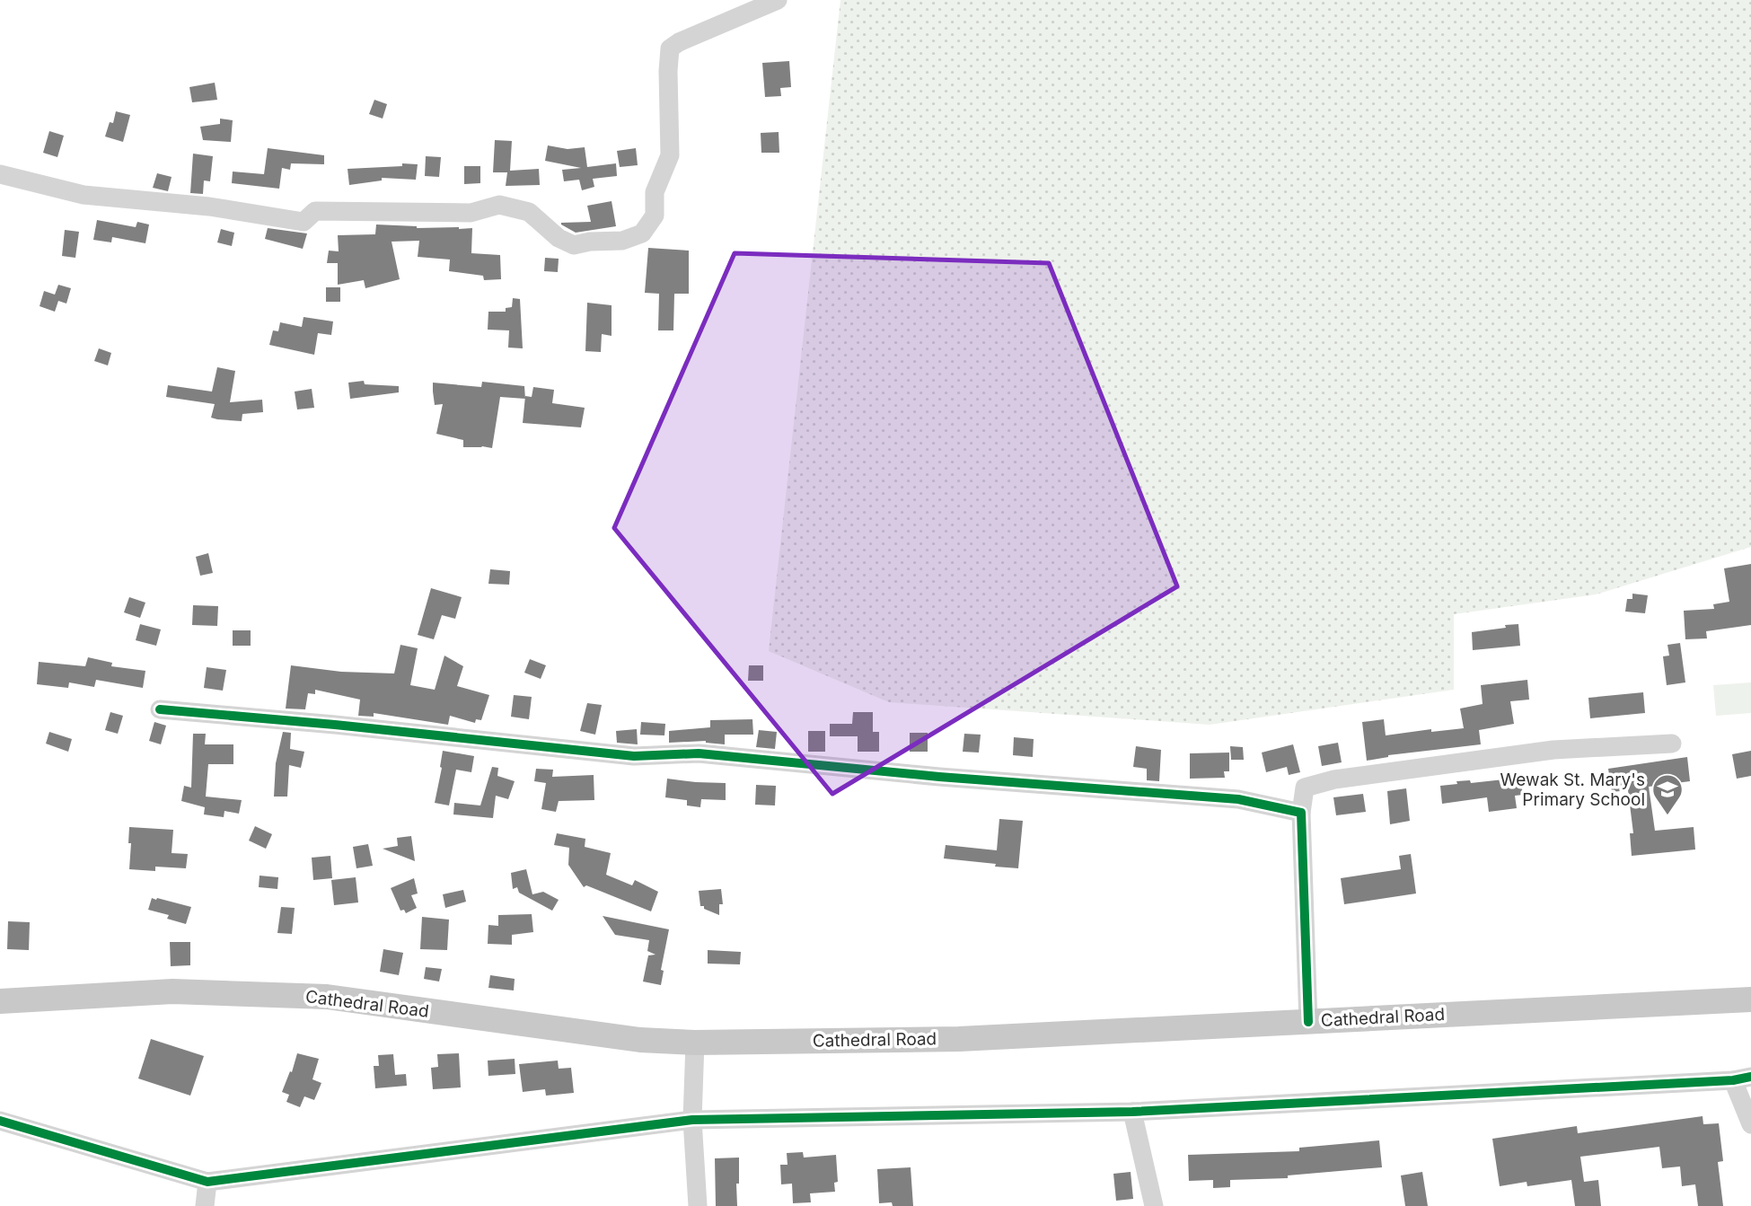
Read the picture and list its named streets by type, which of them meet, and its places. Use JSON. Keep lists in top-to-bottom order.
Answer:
{
  "streets": {
    "main road": ["Cathedral Road"]
  },
  "places": {
    "school or university": ["Wewak St. Mary's Primary School"]
  }
}
